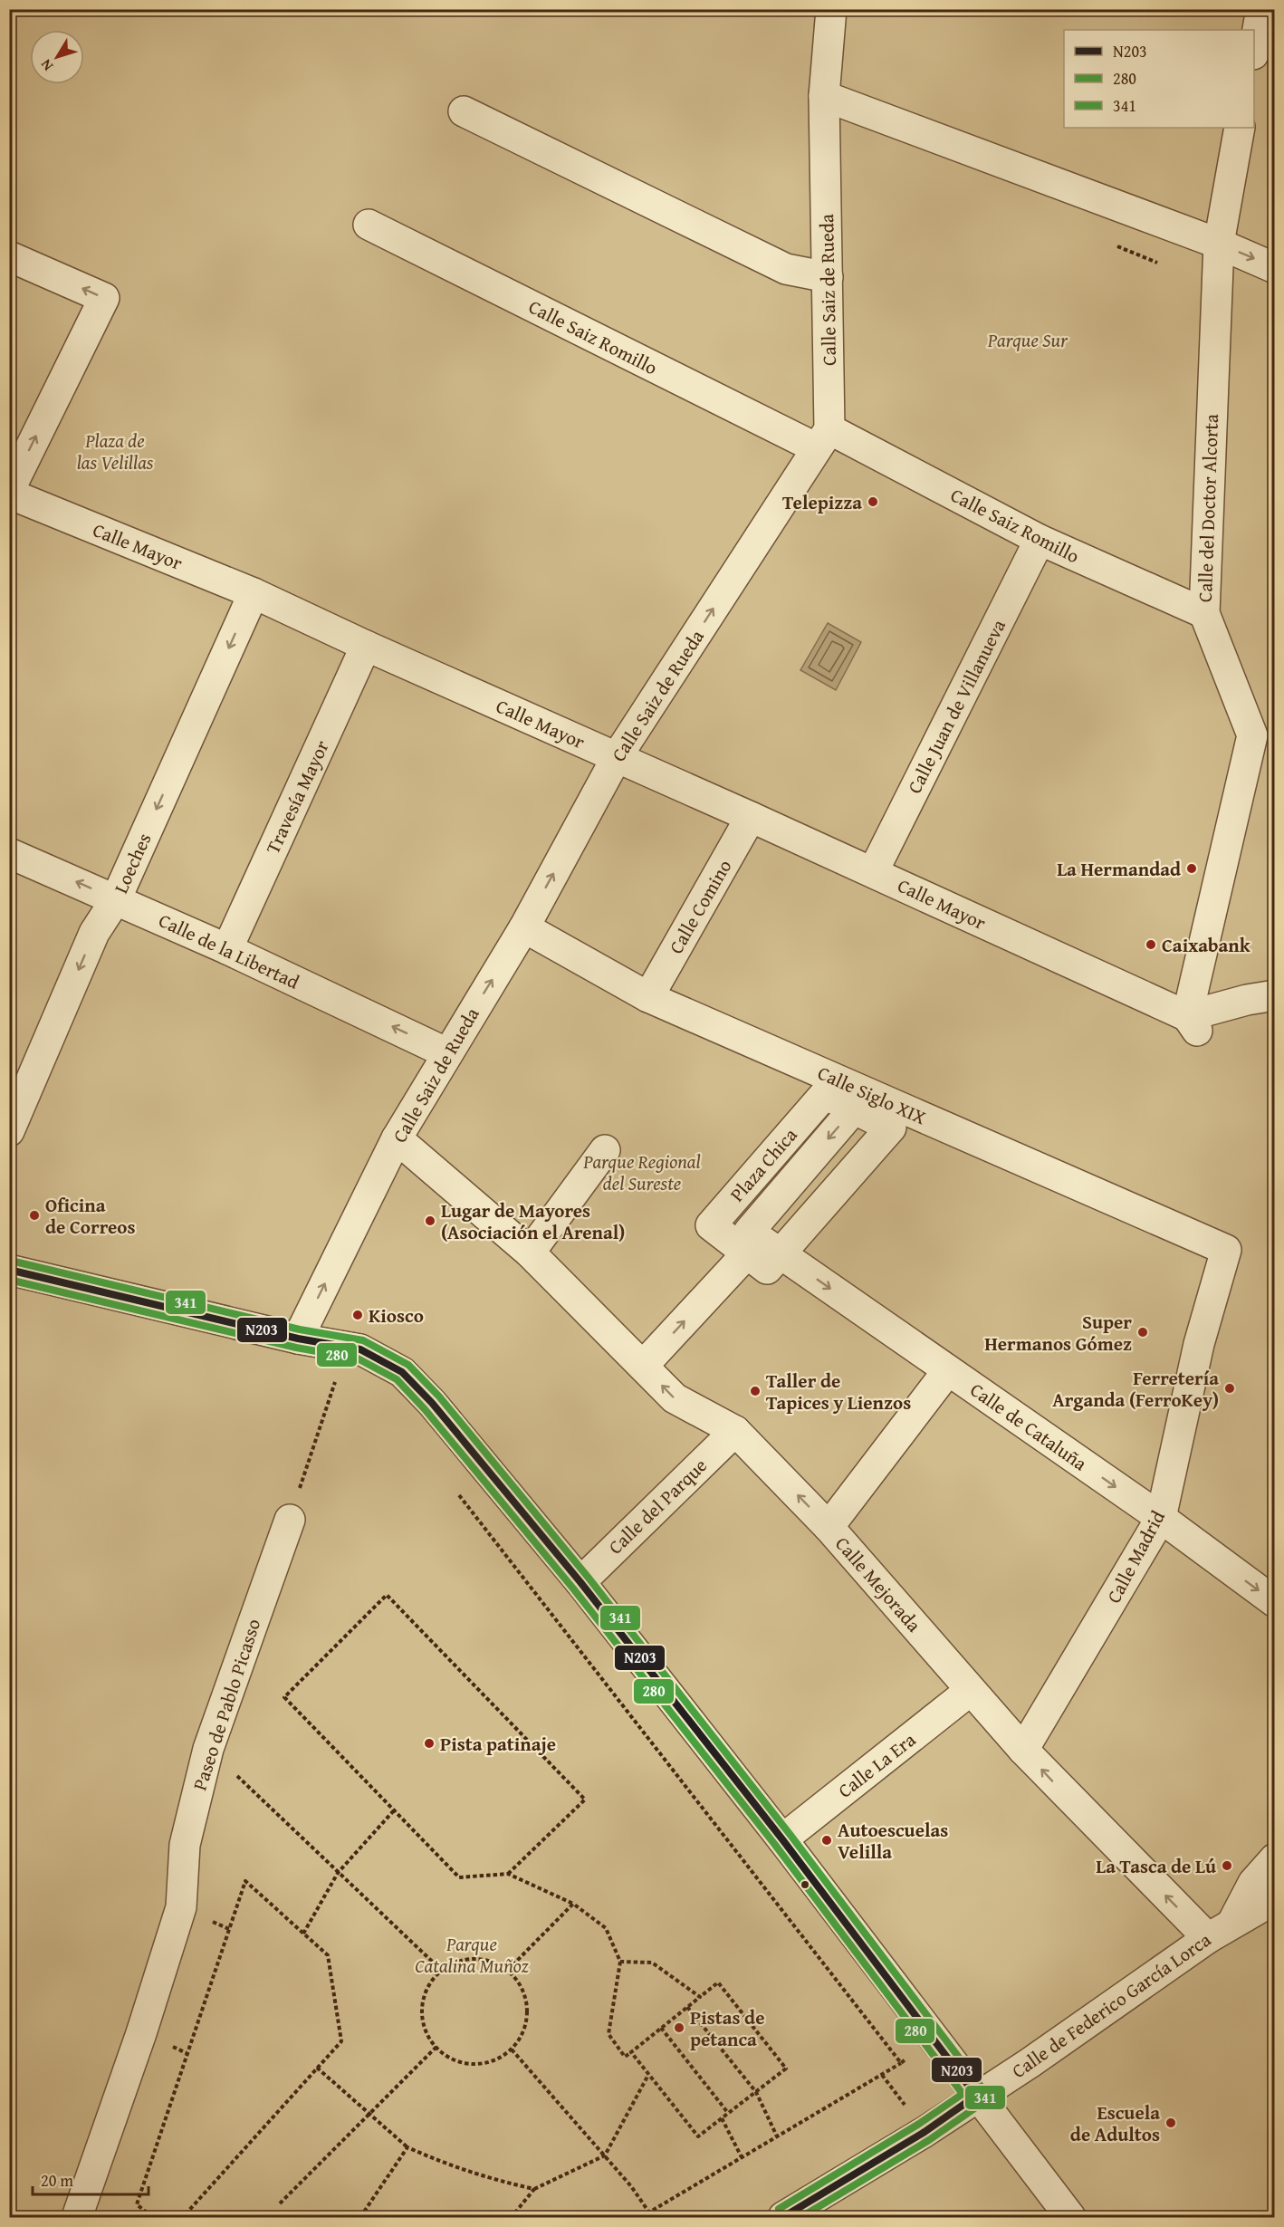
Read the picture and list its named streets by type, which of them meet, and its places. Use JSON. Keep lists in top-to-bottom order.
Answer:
{
  "streets": {
    "street": [
      "Calle Saiz de Rueda",
      "Calle Saiz Romillo",
      "Calle del Doctor Alcorta",
      "Calle Mayor",
      "Calle Juan de Villanueva",
      "Travesía Mayor",
      "Loeches",
      "Calle Comino",
      "Calle de la Libertad",
      "Calle Siglo XIX",
      "Plaza Chica",
      "Calle de Cataluña",
      "Calle del Parque",
      "Calle Madrid",
      "Calle Mejorada",
      "Paseo de Pablo Picasso",
      "Calle La Era",
      "Calle de Federico García Lorca"
    ]
  },
  "crossings": [
    ["Calle Saiz de Rueda", "Calle Saiz Romillo"],
    ["Calle Saiz de Rueda", "Calle Mayor"],
    ["Calle Saiz de Rueda", "Calle de la Libertad"],
    ["Calle Saiz de Rueda", "Calle Siglo XIX"],
    ["Calle Saiz de Rueda", "Calle Mejorada"],
    ["Calle Saiz Romillo", "Calle del Doctor Alcorta"],
    ["Calle Saiz Romillo", "Calle Juan de Villanueva"],
    ["Calle del Doctor Alcorta", "Calle Mayor"],
    ["Calle Mayor", "Calle Juan de Villanueva"],
    ["Calle Mayor", "Travesía Mayor"],
    ["Calle Mayor", "Loeches"],
    ["Calle Mayor", "Calle Comino"],
    ["Travesía Mayor", "Calle de la Libertad"],
    ["Loeches", "Calle de la Libertad"],
    ["Calle Comino", "Calle Siglo XIX"],
    ["Calle Siglo XIX", "Plaza Chica"],
    ["Calle Siglo XIX", "Calle Madrid"],
    ["Plaza Chica", "Calle de Cataluña"],
    ["Calle de Cataluña", "Calle Madrid"],
    ["Calle del Parque", "Calle Mejorada"],
    ["Calle Madrid", "Calle Mejorada"],
    ["Calle Mejorada", "Calle La Era"],
    ["Calle Mejorada", "Calle de Federico García Lorca"]
  ],
  "one_way": [
    "Calle Saiz de Rueda",
    "Loeches",
    "Calle de la Libertad",
    "Calle de Cataluña"
  ],
  "parks": [
    "Parque Sur",
    "Plaza de las Velillas",
    "Parque Regional del Sureste",
    "Parque Catalina Muñoz"
  ],
  "places": [
    "Telepizza",
    "La Hermandad",
    "Caixabank",
    "Oficina de Correos",
    "Lugar de Mayores (Asociación el Arenal)",
    "Kiosco",
    "Super Hermanos Gómez",
    "Ferretería Arganda (FerroKey)",
    "Taller de Tapices y Lienzos",
    "Pista patinaje",
    "Autoescuelas Velilla",
    "La Tasca de Lú",
    "Pistas de petanca",
    "Escuela de Adultos"
  ],
  "lines": ["transit line 341", "transit line N203", "transit line 280"],
  "legend": ["N203", "280", "341"],
  "scale_bar": "20 m",
  "north": "bottom left"
}
